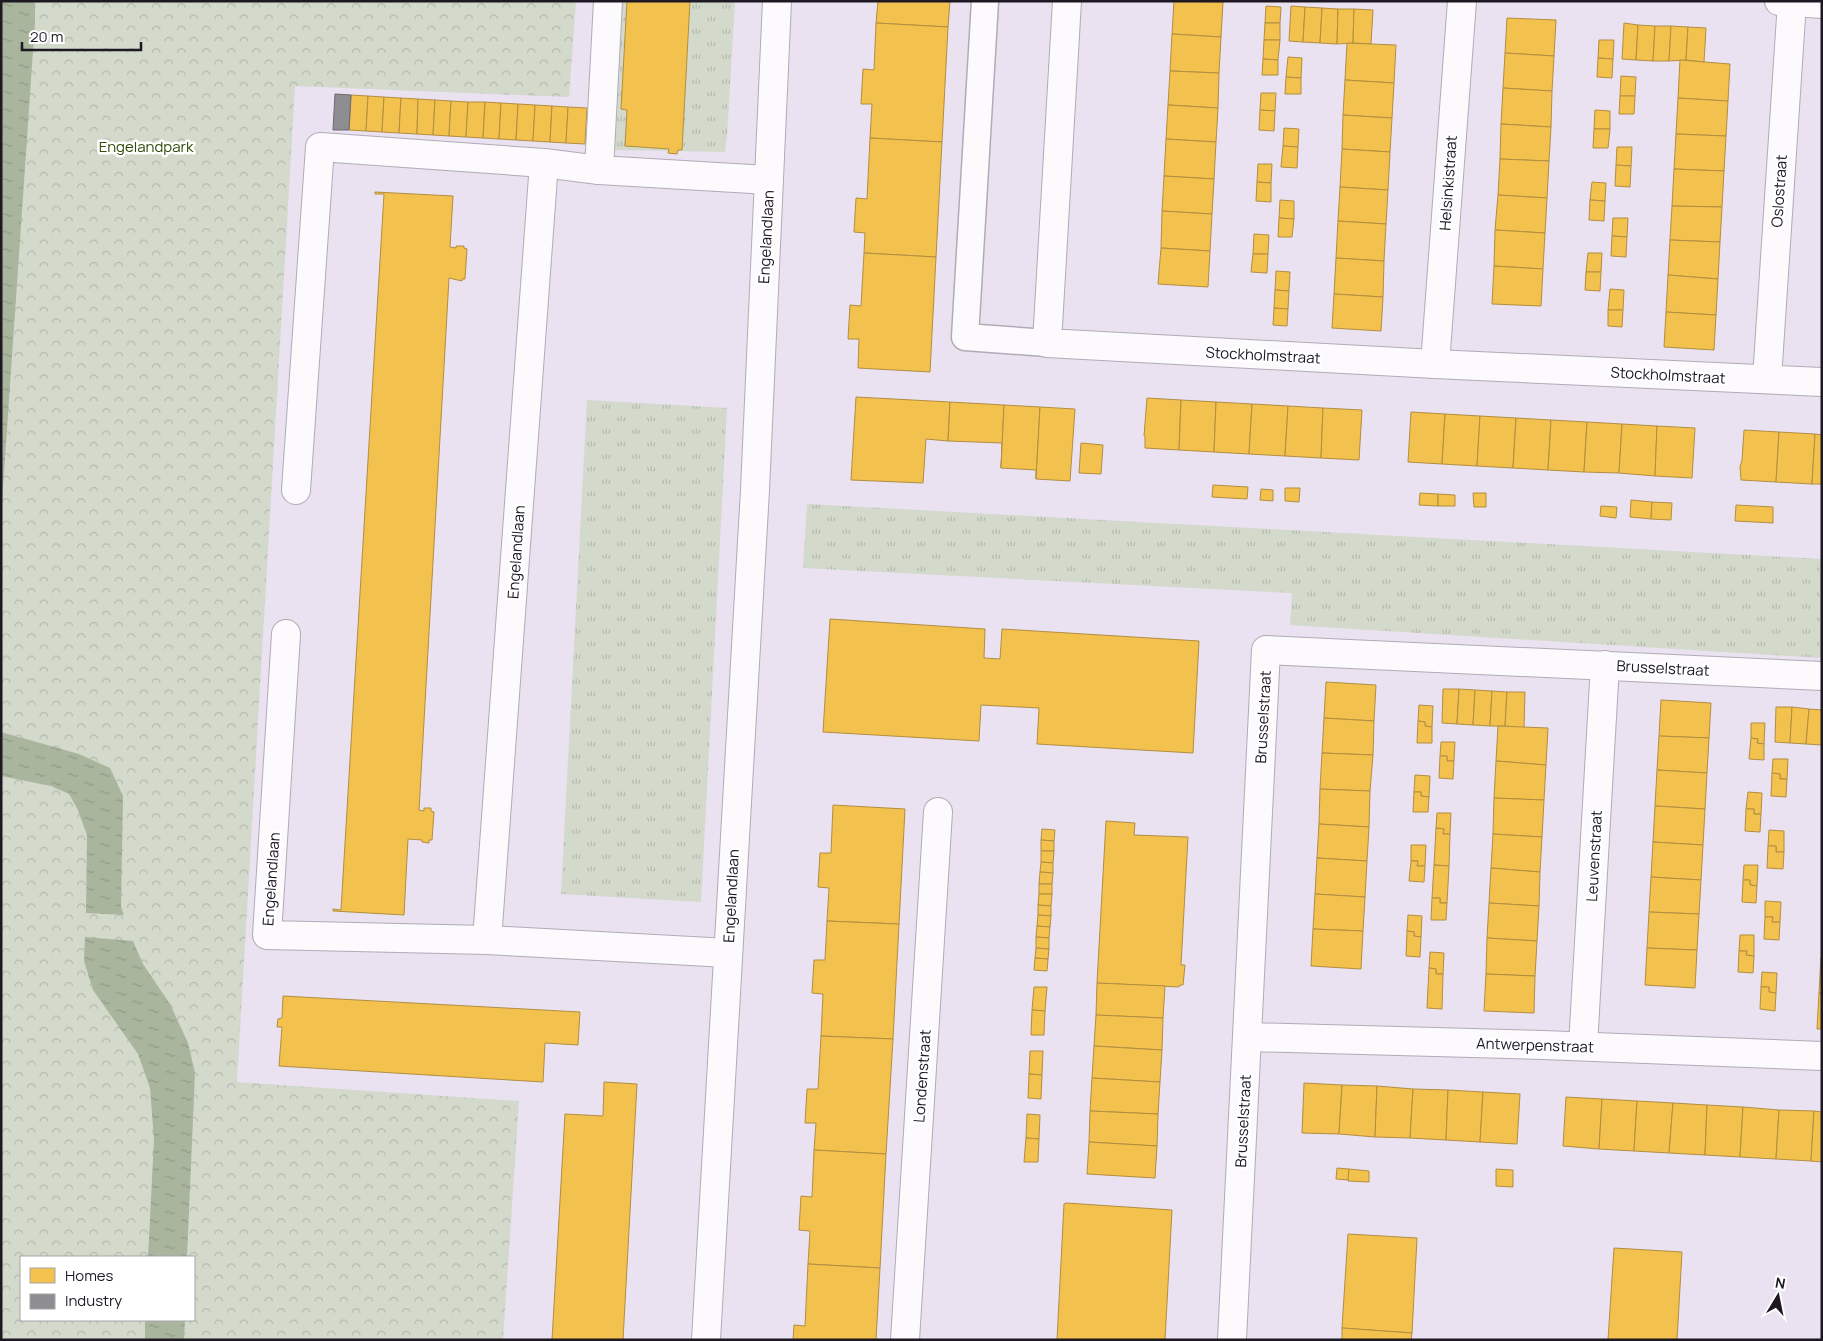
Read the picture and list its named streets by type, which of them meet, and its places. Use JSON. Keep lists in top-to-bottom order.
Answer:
{
  "streets": {
    "street": [
      "Helsinkistraat",
      "Oslostraat",
      "Engelandlaan",
      "Stockholmstraat",
      "Brusselstraat",
      "Leuvenstraat",
      "Antwerpenstraat",
      "Londenstraat"
    ]
  },
  "crossings": [
    ["Helsinkistraat", "Stockholmstraat"],
    ["Oslostraat", "Stockholmstraat"],
    ["Brusselstraat", "Leuvenstraat"],
    ["Brusselstraat", "Antwerpenstraat"],
    ["Leuvenstraat", "Antwerpenstraat"]
  ],
  "parks": ["Engelandpark"],
  "legend": ["Homes", "Industry"],
  "scale_bar": "20 m",
  "north": "top"
}
